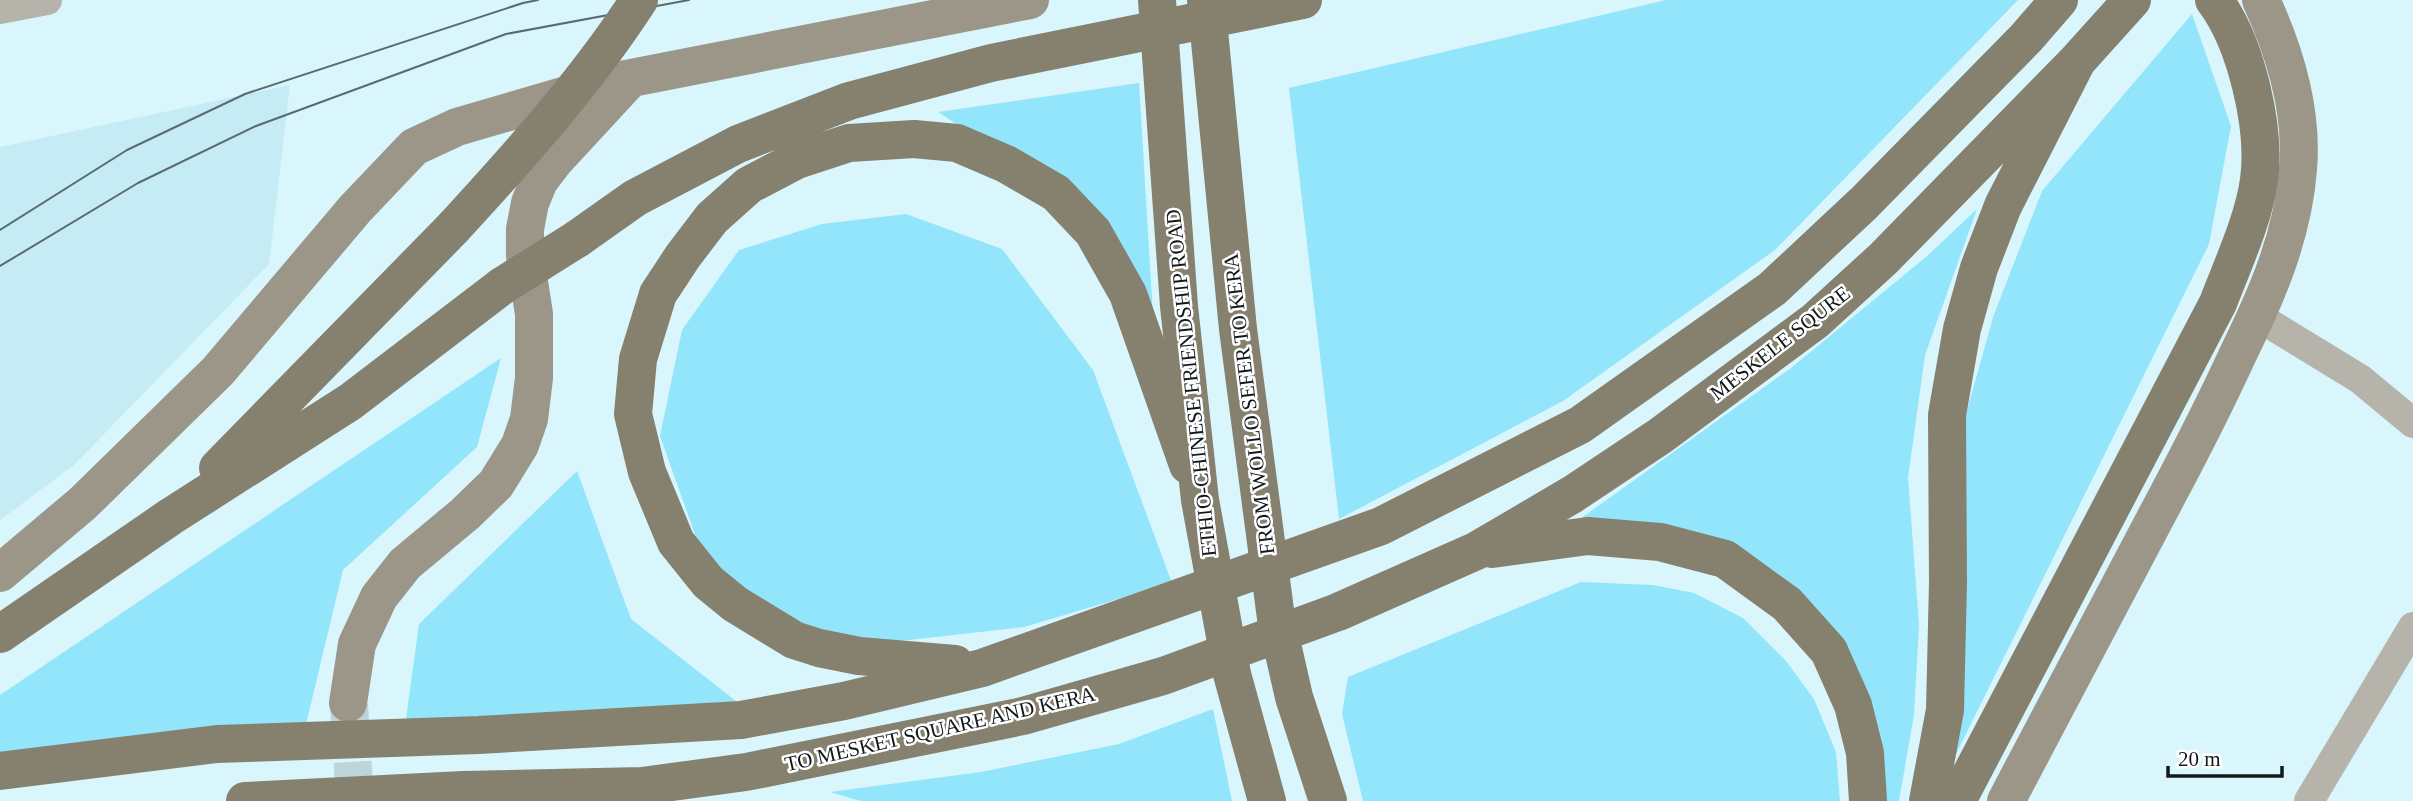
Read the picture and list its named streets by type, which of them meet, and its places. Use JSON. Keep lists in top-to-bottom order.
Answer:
{
  "streets": {
    "main road": [
      "MESKELE SQURE",
      "ETHIO-CHINESE FRIENDSHIP ROAD",
      "FROM WOLLO SEFER TO KERA",
      "TO MESKET SQUARE AND KERA"
    ]
  },
  "crossings": [
    ["MESKELE SQURE", "TO MESKET SQUARE AND KERA"]
  ],
  "scale_bar": "20 m"
}
